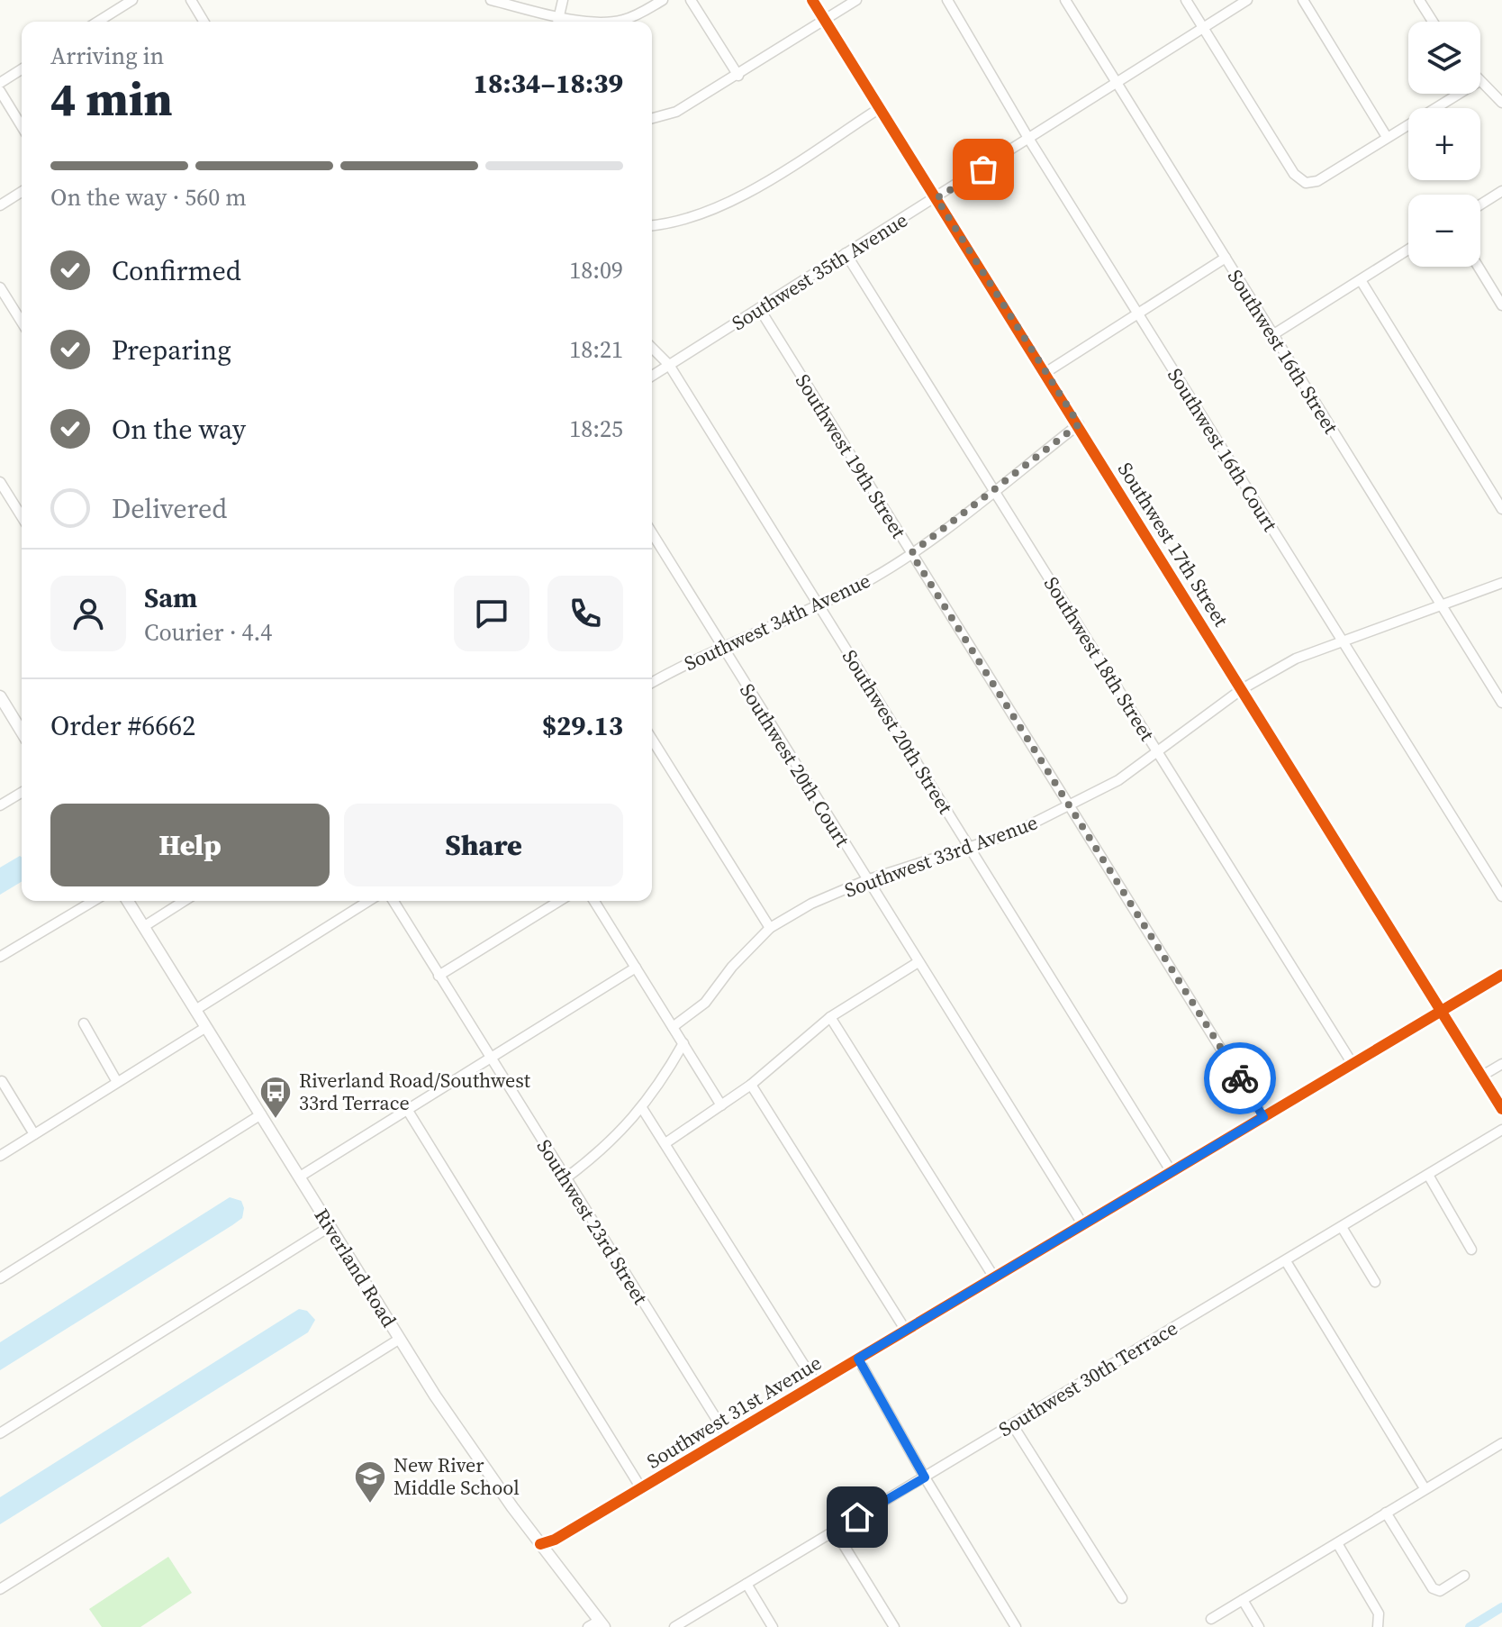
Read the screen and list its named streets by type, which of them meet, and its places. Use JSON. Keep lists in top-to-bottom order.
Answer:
{
  "streets": {
    "street": [
      "Southwest 35th Avenue",
      "Southwest 16th Street",
      "Southwest 16th Court",
      "Southwest 19th Street",
      "Southwest 17th Street",
      "Southwest 34th Avenue",
      "Southwest 18th Street",
      "Southwest 20th Street",
      "Southwest 20th Court",
      "Southwest 33rd Avenue",
      "Southwest 23rd Street",
      "Riverland Road",
      "Southwest 30th Terrace",
      "Southwest 31st Avenue"
    ]
  },
  "crossings": [
    ["Southwest 35th Avenue", "Southwest 16th Street"],
    ["Southwest 35th Avenue", "Southwest 16th Court"],
    ["Southwest 35th Avenue", "Southwest 19th Street"],
    ["Southwest 35th Avenue", "Southwest 17th Street"],
    ["Southwest 35th Avenue", "Southwest 18th Street"],
    ["Southwest 35th Avenue", "Southwest 20th Street"],
    ["Southwest 16th Street", "Southwest 33rd Avenue"],
    ["Southwest 16th Court", "Southwest 33rd Avenue"],
    ["Southwest 19th Street", "Southwest 34th Avenue"],
    ["Southwest 19th Street", "Southwest 33rd Avenue"],
    ["Southwest 19th Street", "Southwest 31st Avenue"],
    ["Southwest 17th Street", "Southwest 34th Avenue"],
    ["Southwest 17th Street", "Southwest 33rd Avenue"],
    ["Southwest 17th Street", "Southwest 31st Avenue"],
    ["Southwest 34th Avenue", "Southwest 18th Street"],
    ["Southwest 34th Avenue", "Southwest 20th Street"],
    ["Southwest 34th Avenue", "Southwest 20th Court"],
    ["Southwest 18th Street", "Southwest 33rd Avenue"],
    ["Southwest 18th Street", "Southwest 31st Avenue"],
    ["Southwest 20th Street", "Southwest 33rd Avenue"],
    ["Southwest 20th Street", "Southwest 31st Avenue"],
    ["Southwest 20th Court", "Southwest 33rd Avenue"],
    ["Southwest 20th Court", "Southwest 31st Avenue"],
    ["Southwest 23rd Street", "Southwest 31st Avenue"],
    ["Riverland Road", "Southwest 31st Avenue"]
  ],
  "places": {
    "bus stop": ["Riverland Road/Southwest 33rd Terrace"],
    "school or university": ["New River Middle School"]
  },
  "page": {
    "map_buttons": ["+", "−"],
    "heading": ["4 min", "Arriving in", "18:34–18:39"],
    "panel": [
      "Sam",
      "Courier · 4.4",
      "Order #6662",
      "$29.13"
    ],
    "bar": "On the way · 560 m",
    "list": [
      ["Confirmed", "18:09"],
      ["Preparing", "18:21"],
      ["On the way", "18:25"],
      "Delivered"
    ],
    "buttons": ["Help", "Share"]
  }
}
